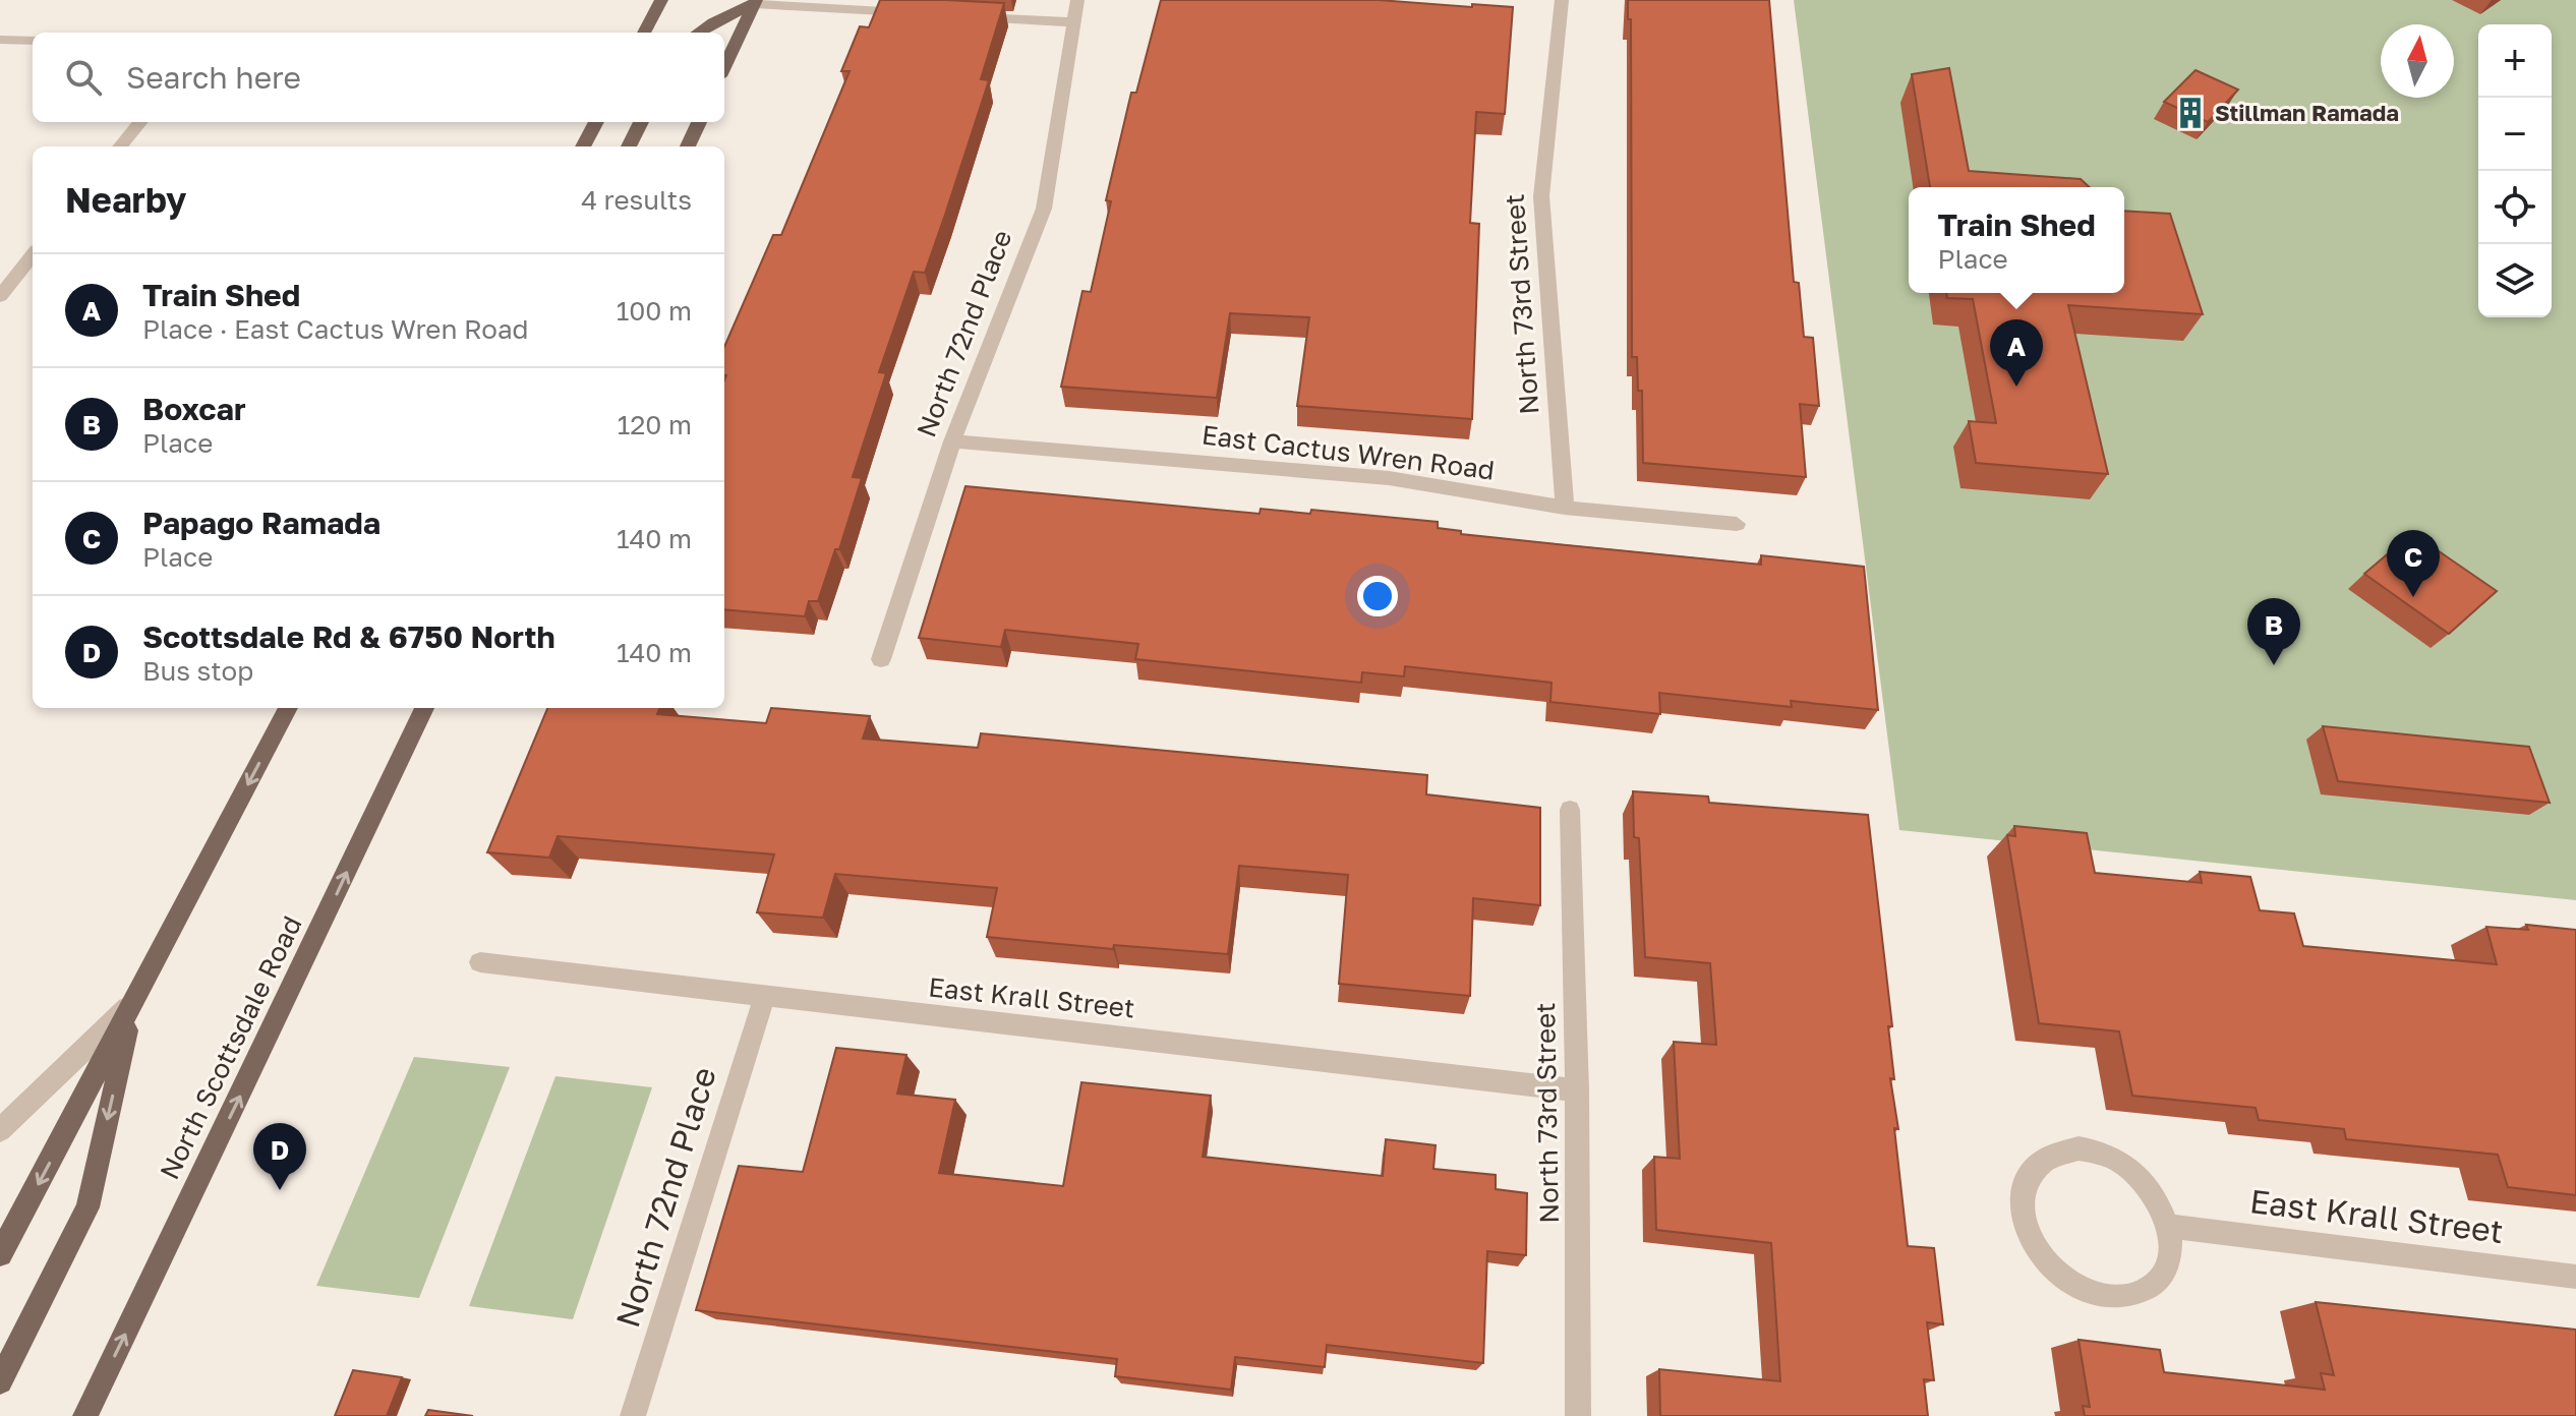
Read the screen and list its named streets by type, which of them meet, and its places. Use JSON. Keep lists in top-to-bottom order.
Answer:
{
  "streets": {
    "main road": ["North Scottsdale Road"],
    "street": [
      "North 73rd Street",
      "North 72nd Place",
      "East Cactus Wren Road",
      "East Krall Street"
    ]
  },
  "crossings": [
    ["North 73rd Street", "East Cactus Wren Road"],
    ["North 73rd Street", "East Krall Street"],
    ["North 72nd Place", "East Cactus Wren Road"],
    ["North 72nd Place", "East Krall Street"]
  ],
  "places": {
    "building": ["Stillman Ramada"]
  },
  "north": "top",
  "page": {
    "map_buttons": ["+", "−"],
    "search": "Search here",
    "heading": ["Nearby", "4 results"],
    "popup": ["Train Shed", "Place"],
    "list": [
      {
        "mark": "A",
        "name": "Train Shed",
        "note": "Place · East Cactus Wren Road",
        "value": "100 m"
      },
      {
        "mark": "B",
        "name": "Boxcar",
        "note": "Place",
        "value": "120 m"
      },
      {
        "mark": "C",
        "name": "Papago Ramada",
        "note": "Place",
        "value": "140 m"
      },
      {
        "mark": "D",
        "name": "Scottsdale Rd & 6750 North",
        "note": "Bus stop",
        "value": "140 m"
      }
    ],
    "pins": [
      "A",
      "C",
      "B",
      "D"
    ]
  }
}
